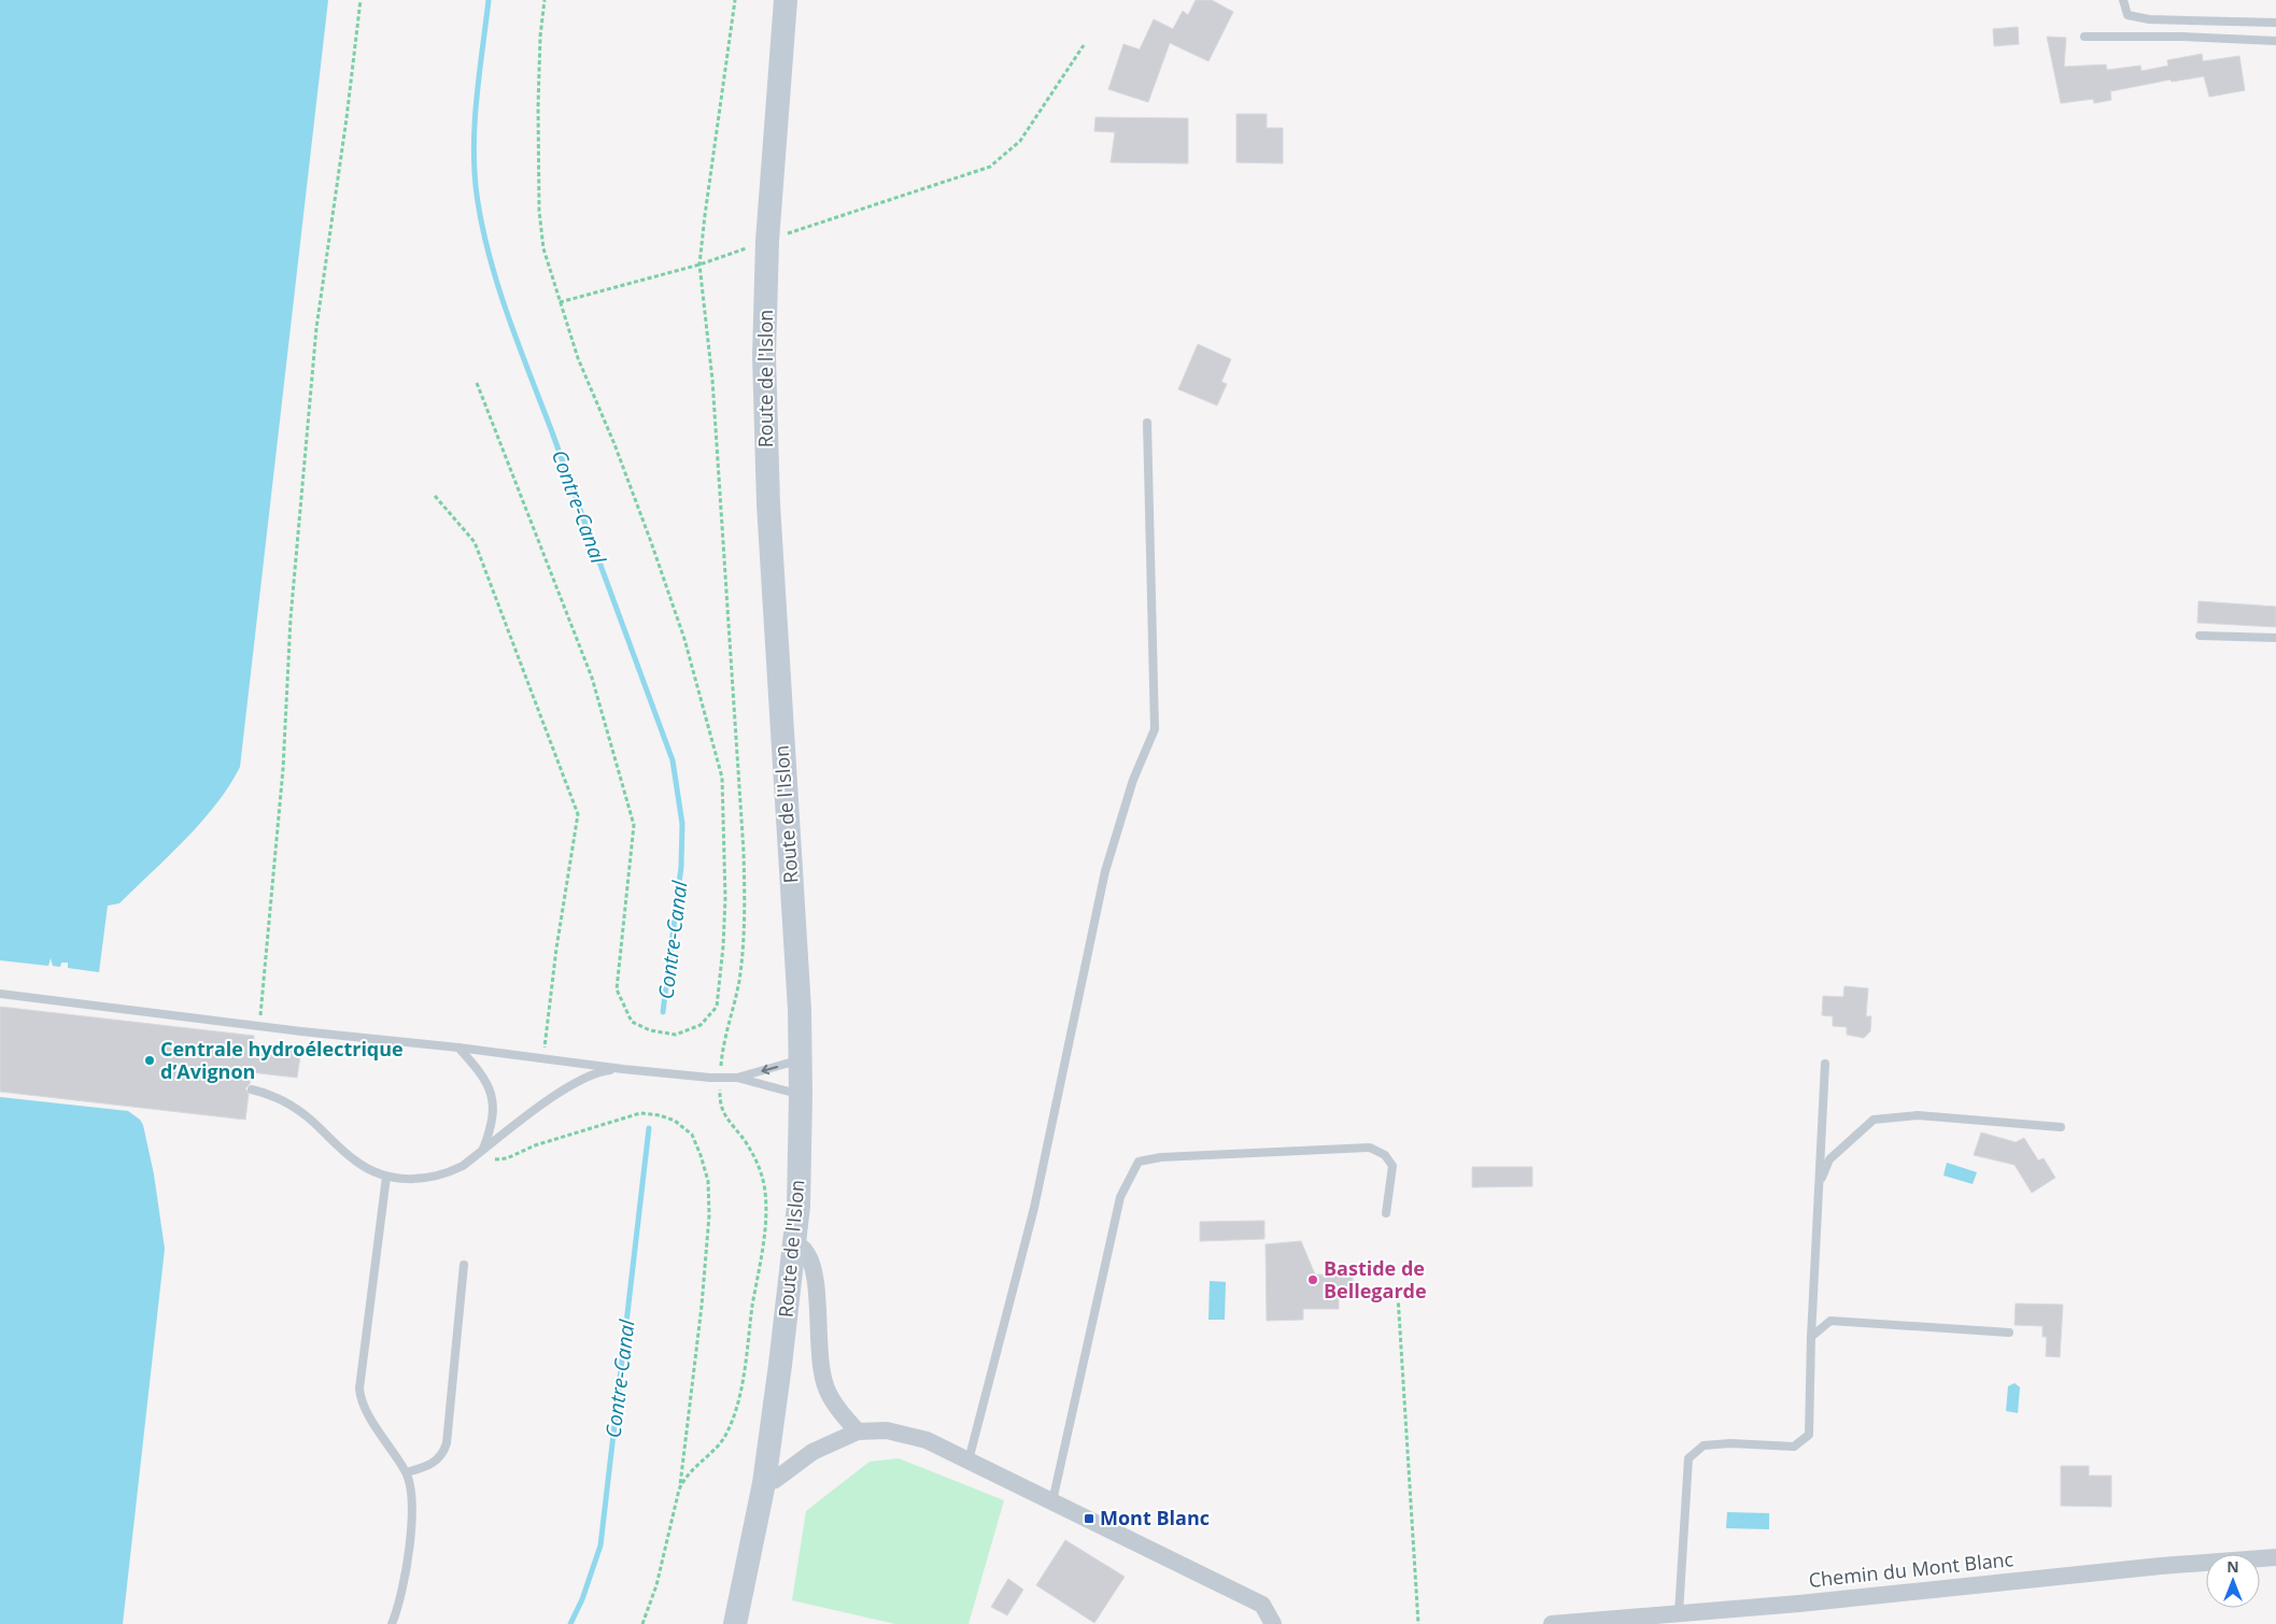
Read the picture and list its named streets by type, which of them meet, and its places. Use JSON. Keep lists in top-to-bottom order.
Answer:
{
  "streets": {
    "street": ["Route de l'Islon", "Chemin du Mont Blanc"]
  },
  "water": ["Contre-Canal"],
  "places": {
    "other": ["Centrale hydroélectrique d’Avignon", "Bastide de Bellegarde"],
    "transit": ["Mont Blanc"]
  },
  "north": "top"
}
